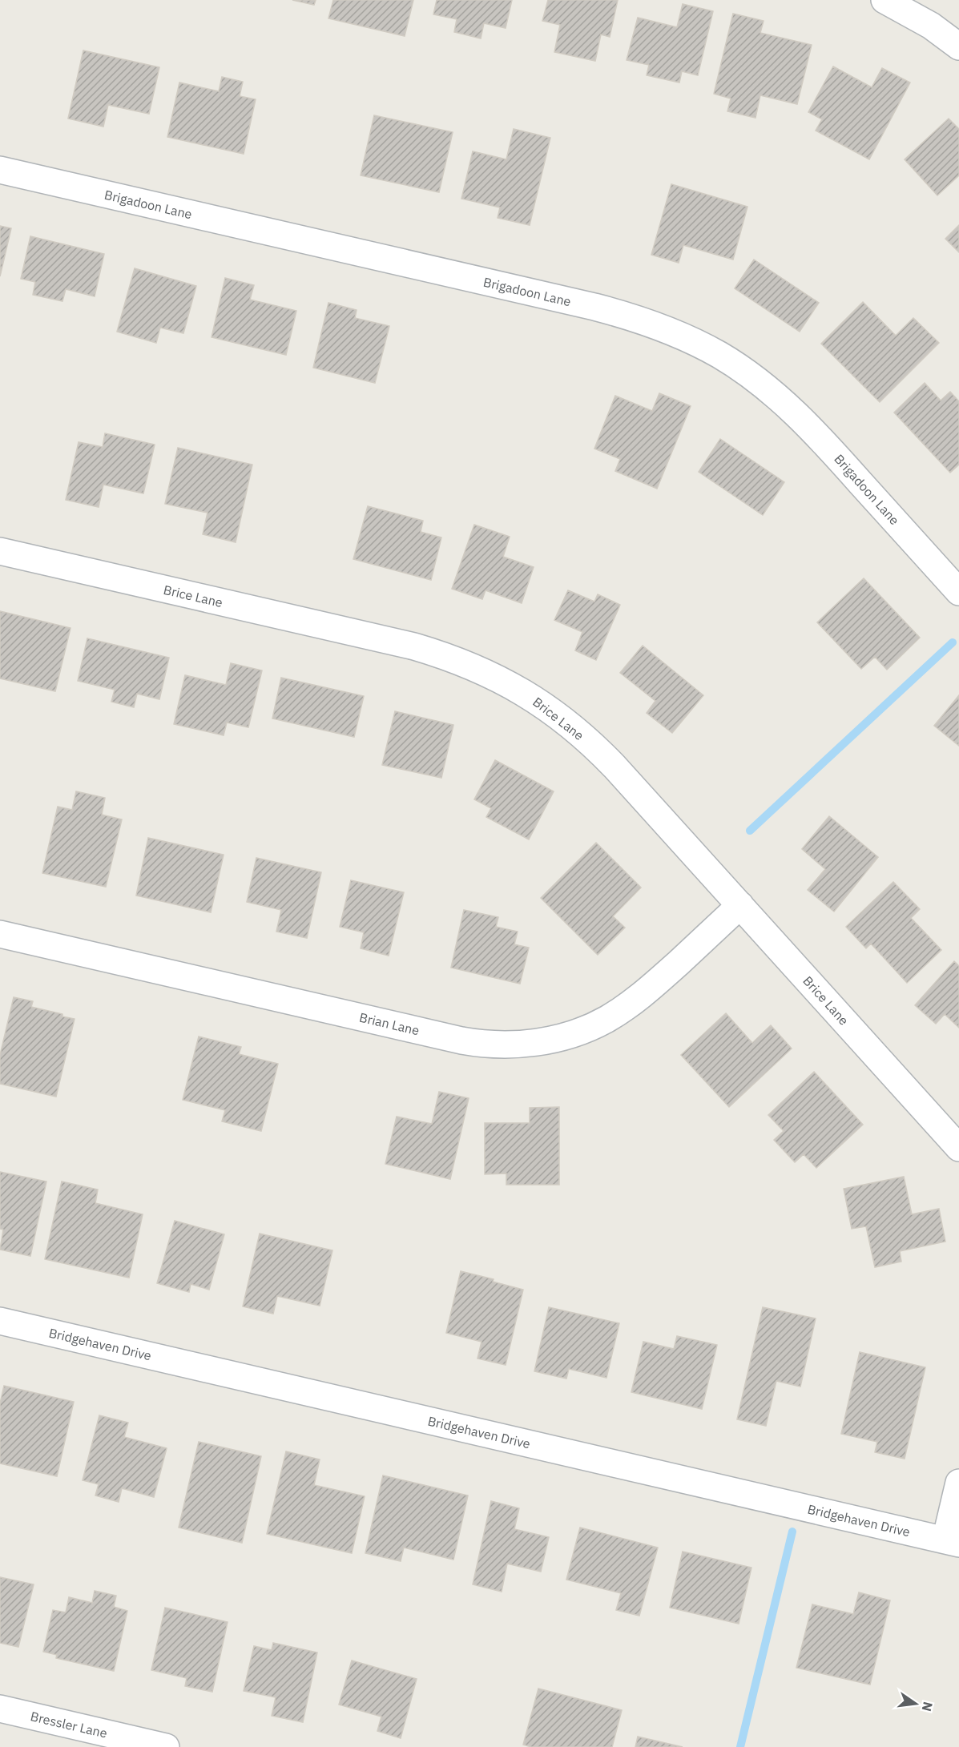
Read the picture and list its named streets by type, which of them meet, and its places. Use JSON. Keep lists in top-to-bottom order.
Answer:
{
  "streets": {
    "street": [
      "Brigadoon Lane",
      "Brice Lane",
      "Brian Lane",
      "Bridgehaven Drive",
      "Bressler Lane"
    ]
  },
  "crossings": [
    ["Brice Lane", "Brian Lane"]
  ],
  "north": "right"
}
